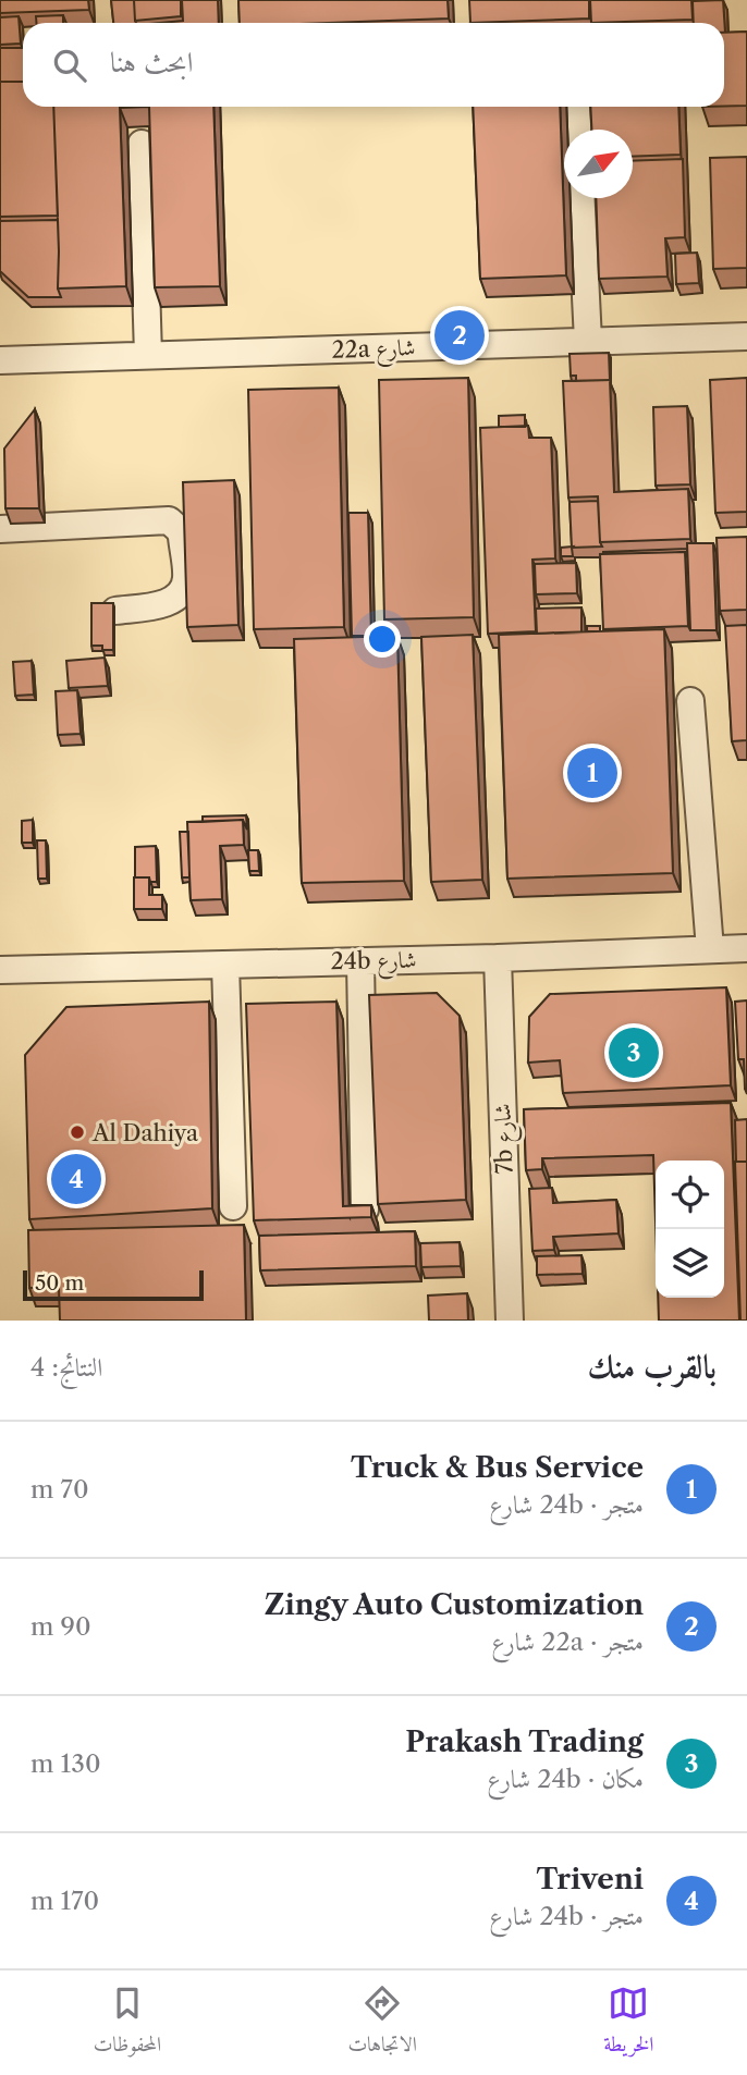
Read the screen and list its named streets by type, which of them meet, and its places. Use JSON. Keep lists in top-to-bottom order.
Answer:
{
  "streets": {
    "street": ["22a شارع", "24b شارع", "7b شارع"]
  },
  "crossings": [
    ["24b شارع", "7b شارع"]
  ],
  "places": ["Al Dahiya"],
  "scale_bar": "50 m",
  "north": "top right",
  "page": {
    "search": "ابحث هنا",
    "pins": [
      "2",
      "1",
      "3",
      "4"
    ],
    "scale": "50 m",
    "heading": ["بالقرب منك", "النتائج: 4"],
    "list": [
      {
        "mark": "1",
        "name": "Truck & Bus Service",
        "note": "متجر · 24b شارع",
        "value": "70 m"
      },
      {
        "mark": "2",
        "name": "Zingy Auto Customization",
        "note": "متجر · 22a شارع",
        "value": "90 m"
      },
      {
        "mark": "3",
        "name": "Prakash Trading",
        "note": "مكان · 24b شارع",
        "value": "130 m"
      },
      {
        "mark": "4",
        "name": "Triveni",
        "note": "متجر · 24b شارع",
        "value": "170 m"
      }
    ],
    "nav": ["الخريطة", "الاتجاهات", "المحفوظات"]
  }
}
